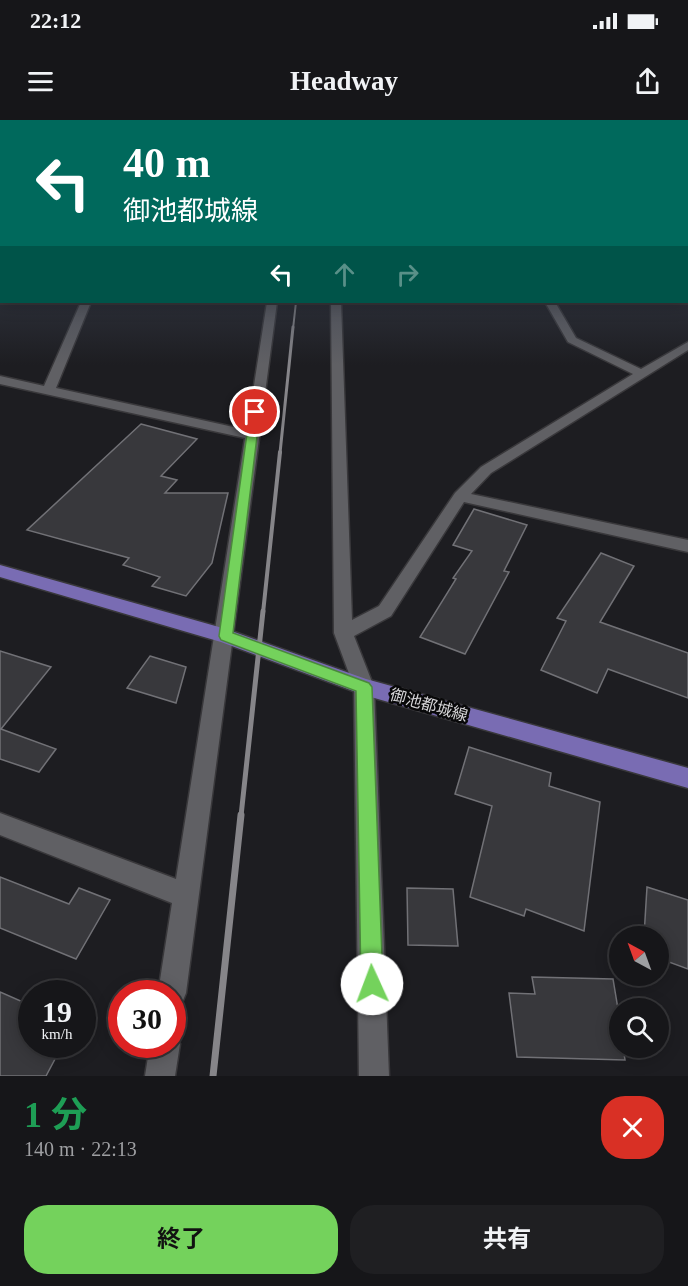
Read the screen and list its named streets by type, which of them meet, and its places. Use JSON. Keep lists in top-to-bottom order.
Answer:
{
  "streets": {
    "main road": ["御池都城線"]
  },
  "north": "top left",
  "page": {
    "status": "22:12",
    "header": "Headway",
    "turn": ["40 m", "御池都城線"],
    "speed": "19 km/h",
    "limit": "30",
    "heading": ["1 分", "140 m · 22:13"],
    "buttons": ["終了", "共有"]
  }
}
